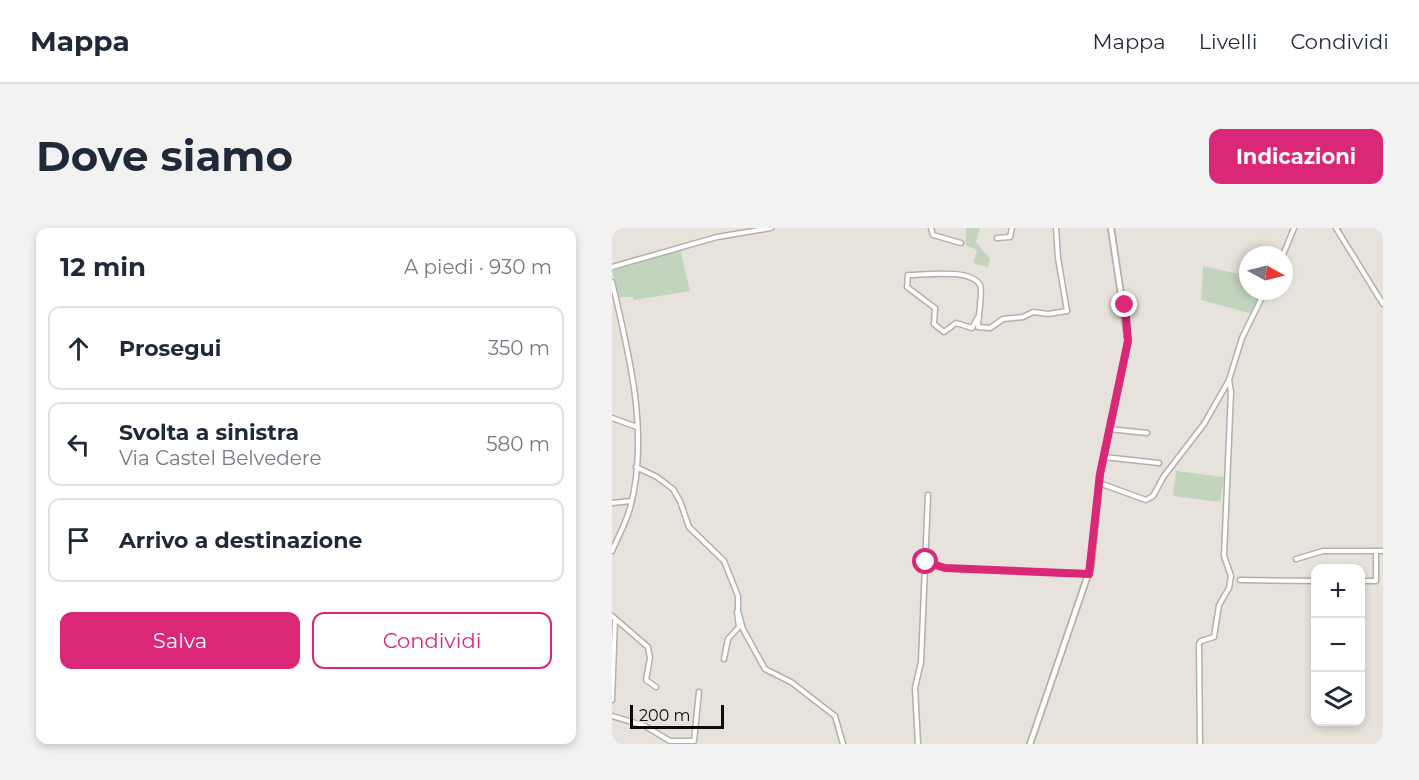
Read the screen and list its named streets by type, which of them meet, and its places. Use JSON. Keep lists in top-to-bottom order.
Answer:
{
  "scale_bar": "200 m",
  "north": "right",
  "page": {
    "header": "Mappa",
    "nav": ["Mappa", "Livelli", "Condividi"],
    "buttons": [
      "Indicazioni",
      ["Salva", "Condividi"]
    ],
    "title": "Dove siamo",
    "heading": ["12 min", "A piedi · 930 m"],
    "list": [
      ["Prosegui", "350 m"],
      ["Svolta a sinistra", "Via Castel Belvedere", "580 m"],
      "Arrivo a destinazione"
    ],
    "map_buttons": ["+", "−"],
    "scale": "200 m"
  }
}
